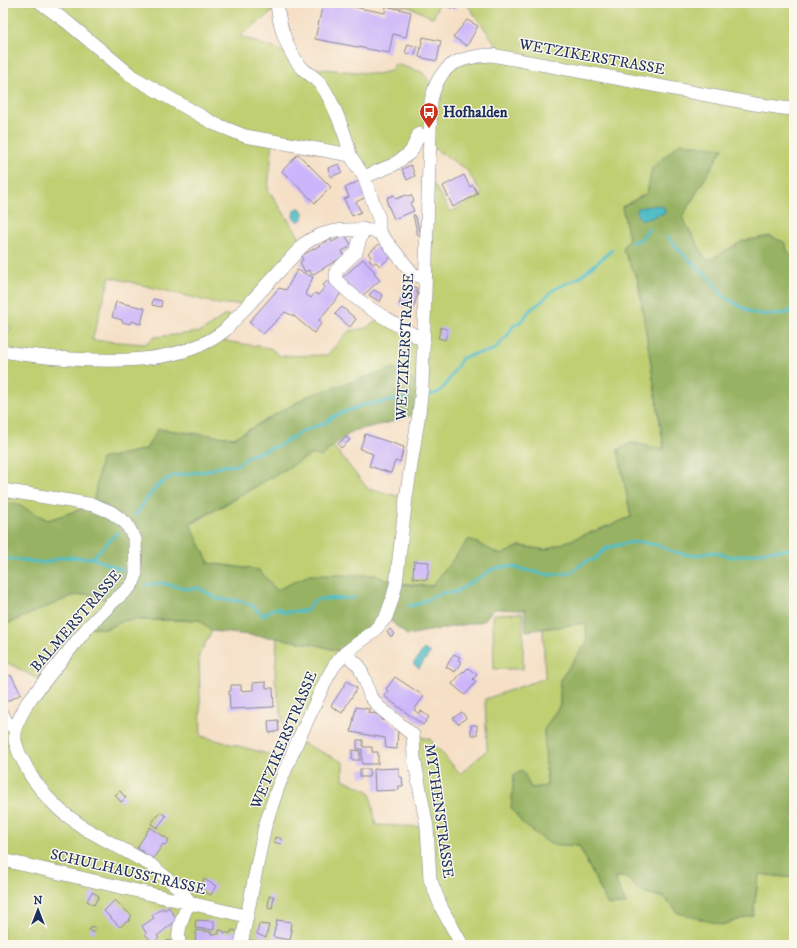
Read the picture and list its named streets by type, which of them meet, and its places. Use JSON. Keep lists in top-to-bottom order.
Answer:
{
  "streets": {
    "street": [
      "WETZIKERSTRASSE",
      "BALMERSTRASSE",
      "MYTHENSTRASSE",
      "SCHULHAUSSTRASSE"
    ]
  },
  "crossings": [
    ["WETZIKERSTRASSE", "MYTHENSTRASSE"],
    ["WETZIKERSTRASSE", "SCHULHAUSSTRASSE"]
  ],
  "places": {
    "bus stop": ["Hofhalden"]
  },
  "north": "top"
}
